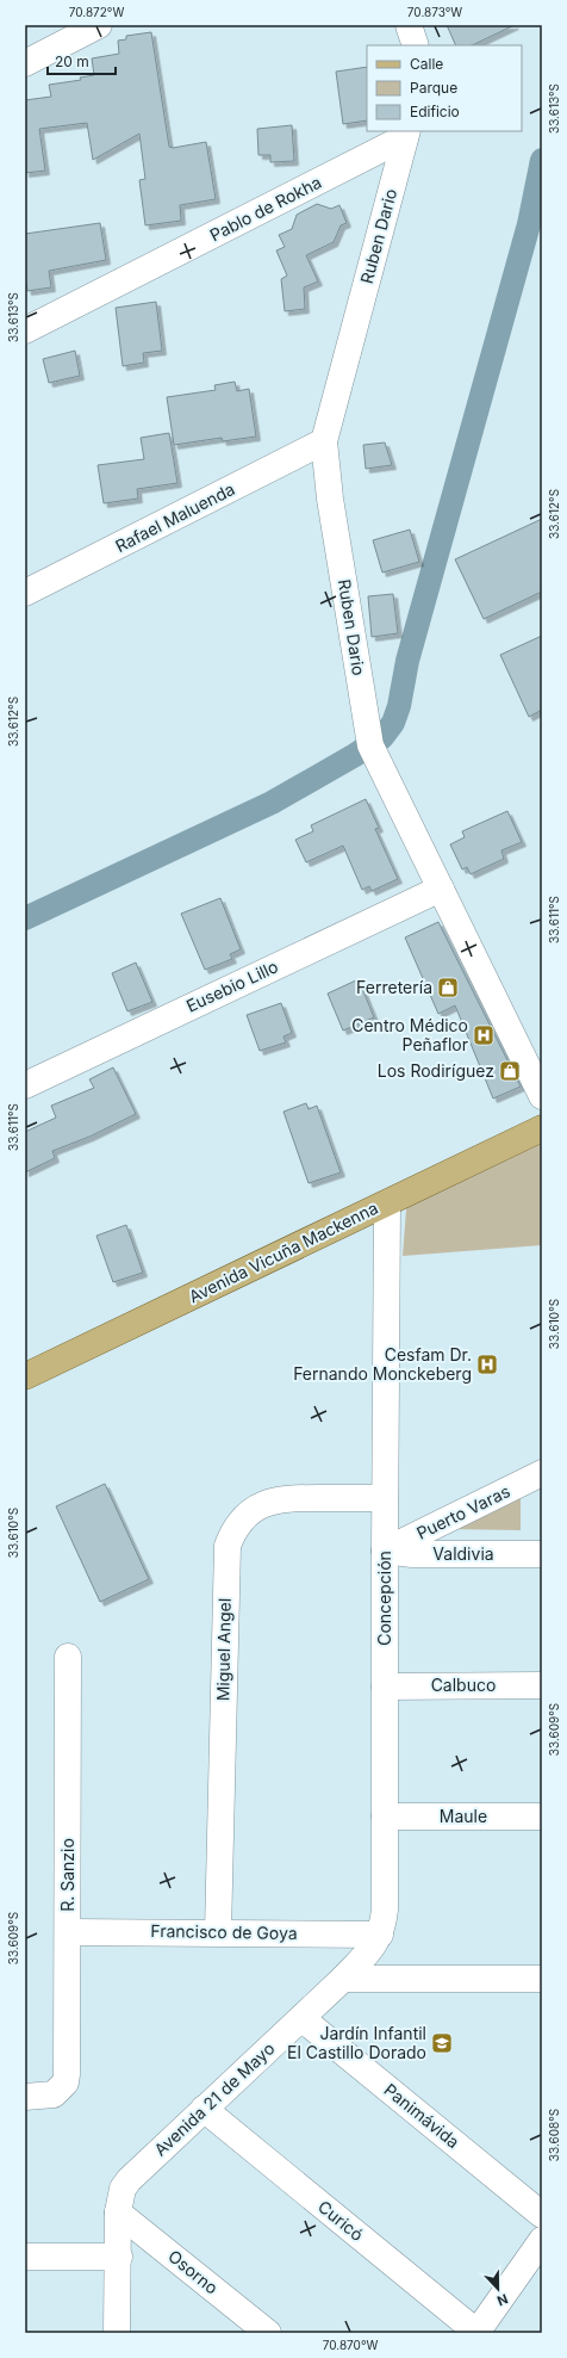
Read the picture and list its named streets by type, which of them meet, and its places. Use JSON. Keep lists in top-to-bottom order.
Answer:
{
  "streets": {
    "main road": ["Avenida Vicuña Mackenna"],
    "street": [
      "Pablo de Rokha",
      "Ruben Dario",
      "Rafael Maluenda",
      "Eusebio Lillo",
      "Puerto Varas",
      "Valdivia",
      "Concepción",
      "Miguel Angel",
      "Calbuco",
      "Maule",
      "R. Sanzio",
      "Francisco de Goya",
      "Avenida 21 de Mayo",
      "Panimávida",
      "Curicó",
      "Osorno"
    ]
  },
  "crossings": [
    ["Pablo de Rokha", "Ruben Dario"],
    ["Ruben Dario", "Rafael Maluenda"],
    ["Ruben Dario", "Eusebio Lillo"],
    ["Avenida Vicuña Mackenna", "Concepción"],
    ["Puerto Varas", "Valdivia"],
    ["Puerto Varas", "Concepción"],
    ["Valdivia", "Concepción"],
    ["Concepción", "Miguel Angel"],
    ["Concepción", "Calbuco"],
    ["Concepción", "Maule"],
    ["Concepción", "Francisco de Goya"],
    ["Concepción", "Avenida 21 de Mayo"],
    ["Miguel Angel", "Francisco de Goya"],
    ["R. Sanzio", "Francisco de Goya"],
    ["Avenida 21 de Mayo", "Panimávida"],
    ["Avenida 21 de Mayo", "Curicó"],
    ["Avenida 21 de Mayo", "Osorno"]
  ],
  "places": {
    "shop": ["Ferretería", "Los Rodiríguez"],
    "hospital": ["Centro Médico Peñaflor", "Cesfam Dr. Fernando Monckeberg"],
    "school or university": ["Jardín Infantil El Castillo Dorado"]
  },
  "legend": ["Calle", "Parque", "Edificio"],
  "scale_bar": "20 m",
  "north": "bottom",
  "coordinates": [
    "70.872°W",
    "70.873°W",
    "33.613°S",
    "33.612°S",
    "33.611°S",
    "33.610°S",
    "33.609°S",
    "33.608°S",
    "70.870°W"
  ]
}
